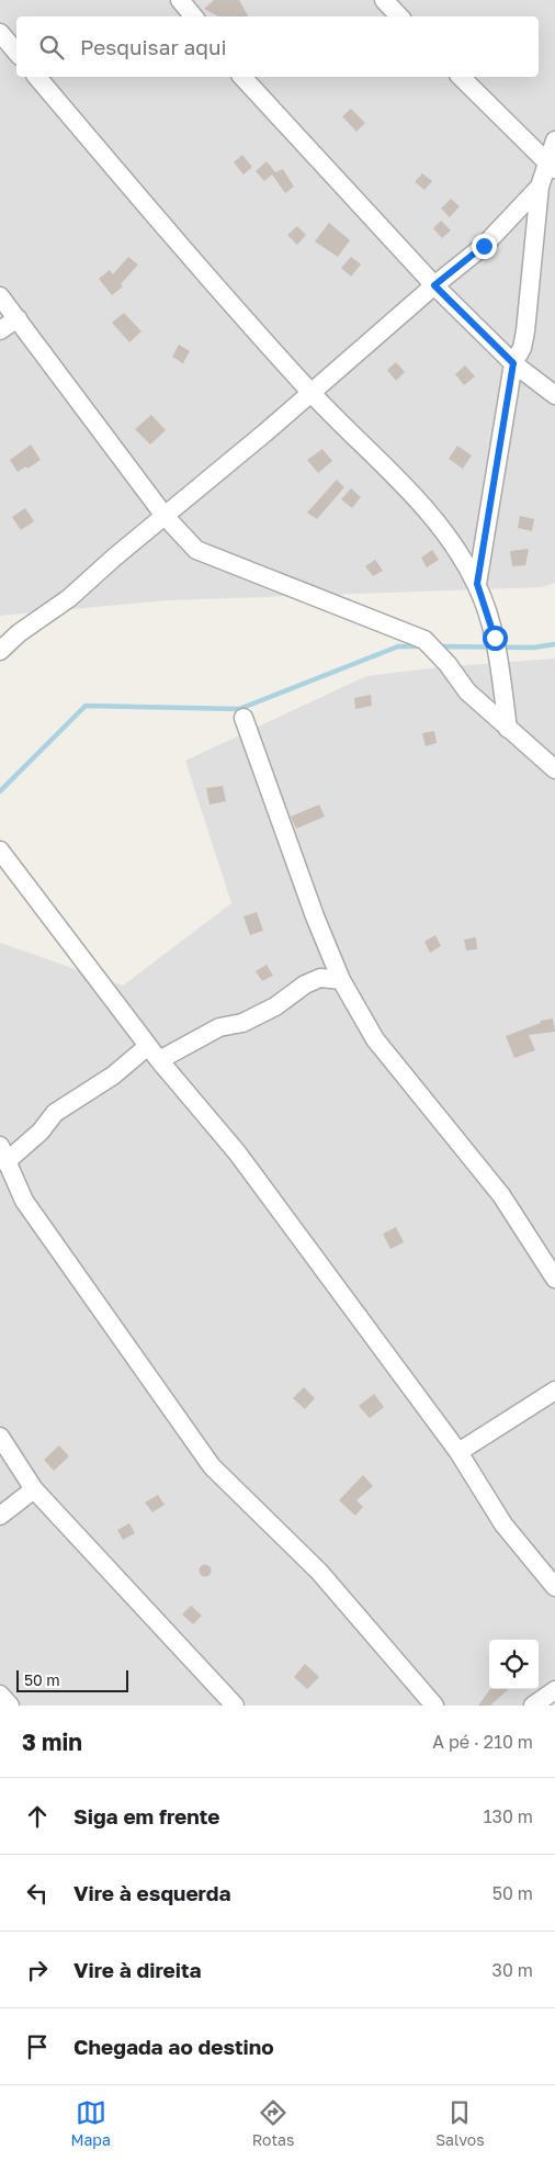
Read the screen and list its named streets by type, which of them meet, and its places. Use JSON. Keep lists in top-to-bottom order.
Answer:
{
  "scale_bar": "50 m",
  "page": {
    "search": "Pesquisar aqui",
    "scale": "50 m",
    "heading": ["3 min", "A pé · 210 m"],
    "list": [
      ["Siga em frente", "130 m"],
      ["Vire à esquerda", "50 m"],
      ["Vire à direita", "30 m"],
      "Chegada ao destino"
    ],
    "nav": ["Mapa", "Rotas", "Salvos"]
  }
}
